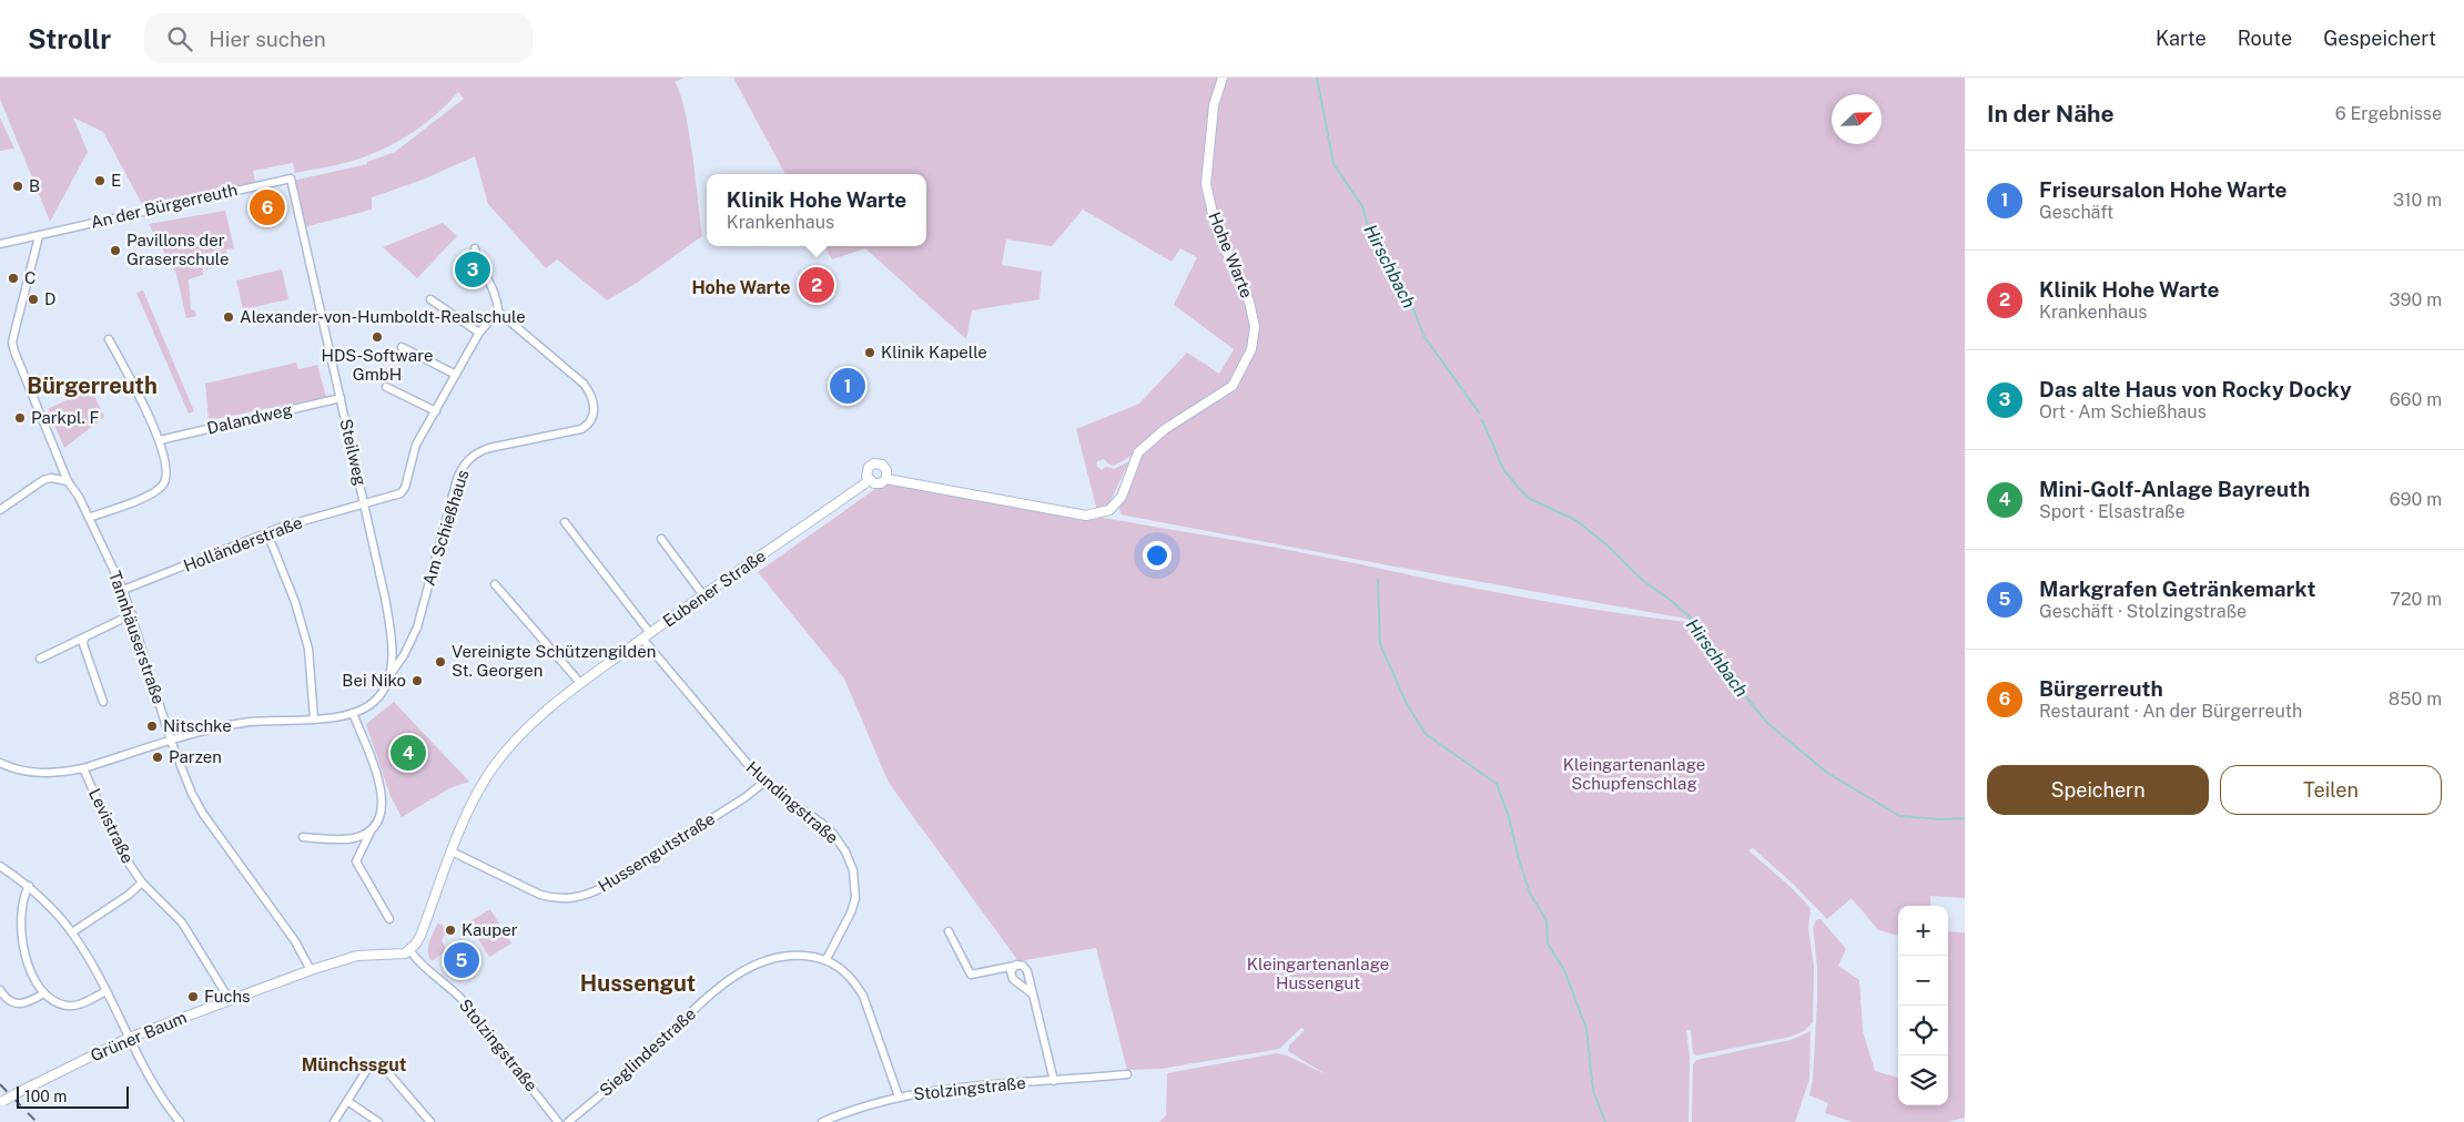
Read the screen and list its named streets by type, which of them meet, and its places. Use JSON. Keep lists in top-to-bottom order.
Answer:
{
  "streets": {
    "street": [
      "An der Bürgerreuth",
      "Hohe Warte",
      "Dalandweg",
      "Steilweg",
      "Am Schießhaus",
      "Holländerstraße",
      "Eubener Straße",
      "Tannhäuserstraße",
      "Hundingstraße",
      "Levistraße",
      "Hussengutstraße",
      "Grüner Baum",
      "Stolzingstraße",
      "Sieglindestraße"
    ]
  },
  "crossings": [
    ["An der Bürgerreuth", "Steilweg"],
    ["An der Bürgerreuth", "Tannhäuserstraße"],
    ["Hohe Warte", "Eubener Straße"],
    ["Dalandweg", "Steilweg"],
    ["Steilweg", "Am Schießhaus"],
    ["Steilweg", "Holländerstraße"],
    ["Holländerstraße", "Tannhäuserstraße"],
    ["Eubener Straße", "Hundingstraße"],
    ["Eubener Straße", "Hussengutstraße"],
    ["Eubener Straße", "Grüner Baum"],
    ["Eubener Straße", "Stolzingstraße"],
    ["Tannhäuserstraße", "Grüner Baum"],
    ["Hundingstraße", "Hussengutstraße"],
    ["Hundingstraße", "Sieglindestraße"],
    ["Levistraße", "Grüner Baum"],
    ["Grüner Baum", "Stolzingstraße"]
  ],
  "districts": [
    "Hohe Warte",
    "Bürgerreuth",
    "Hussengut",
    "Münchssgut"
  ],
  "water": ["Hirschbach"],
  "parks": ["Kleingartenanlage Schupfenschlag", "Kleingartenanlage Hussengut"],
  "places": [
    "E",
    "B",
    "Pavillons der Graserschule",
    "C",
    "D",
    "Alexander-von-Humboldt-Realschule",
    "HDS-Software GmbH",
    "Klinik Kapelle",
    "Parkpl. F",
    "Vereinigte Schützengilden St. Georgen",
    "Bei Niko",
    "Nitschke",
    "Parzen",
    "Kauper",
    "Fuchs"
  ],
  "scale_bar": "100 m",
  "north": "top right",
  "page": {
    "header": "Strollr",
    "search": "Hier suchen",
    "nav": ["Karte", "Route", "Gespeichert"],
    "heading": ["In der Nähe", "6 Ergebnisse"],
    "list": [
      {
        "mark": "1",
        "name": "Friseursalon Hohe Warte",
        "note": "Geschäft",
        "value": "310 m"
      },
      {
        "mark": "2",
        "name": "Klinik Hohe Warte",
        "note": "Krankenhaus",
        "value": "390 m"
      },
      {
        "mark": "3",
        "name": "Das alte Haus von Rocky Docky",
        "note": "Ort · Am Schießhaus",
        "value": "660 m"
      },
      {
        "mark": "4",
        "name": "Mini-Golf-Anlage Bayreuth",
        "note": "Sport · Elsastraße",
        "value": "690 m"
      },
      {
        "mark": "5",
        "name": "Markgrafen Getränkemarkt",
        "note": "Geschäft · Stolzingstraße",
        "value": "720 m"
      },
      {
        "mark": "6",
        "name": "Bürgerreuth",
        "note": "Restaurant · An der Bürgerreuth",
        "value": "850 m"
      }
    ],
    "popup": ["Klinik Hohe Warte", "Krankenhaus"],
    "pins": [
      "6",
      "3",
      "2",
      "1",
      "4",
      "5"
    ],
    "buttons": ["Speichern", "Teilen"],
    "map_buttons": ["+", "−"],
    "scale": "100 m"
  }
}
